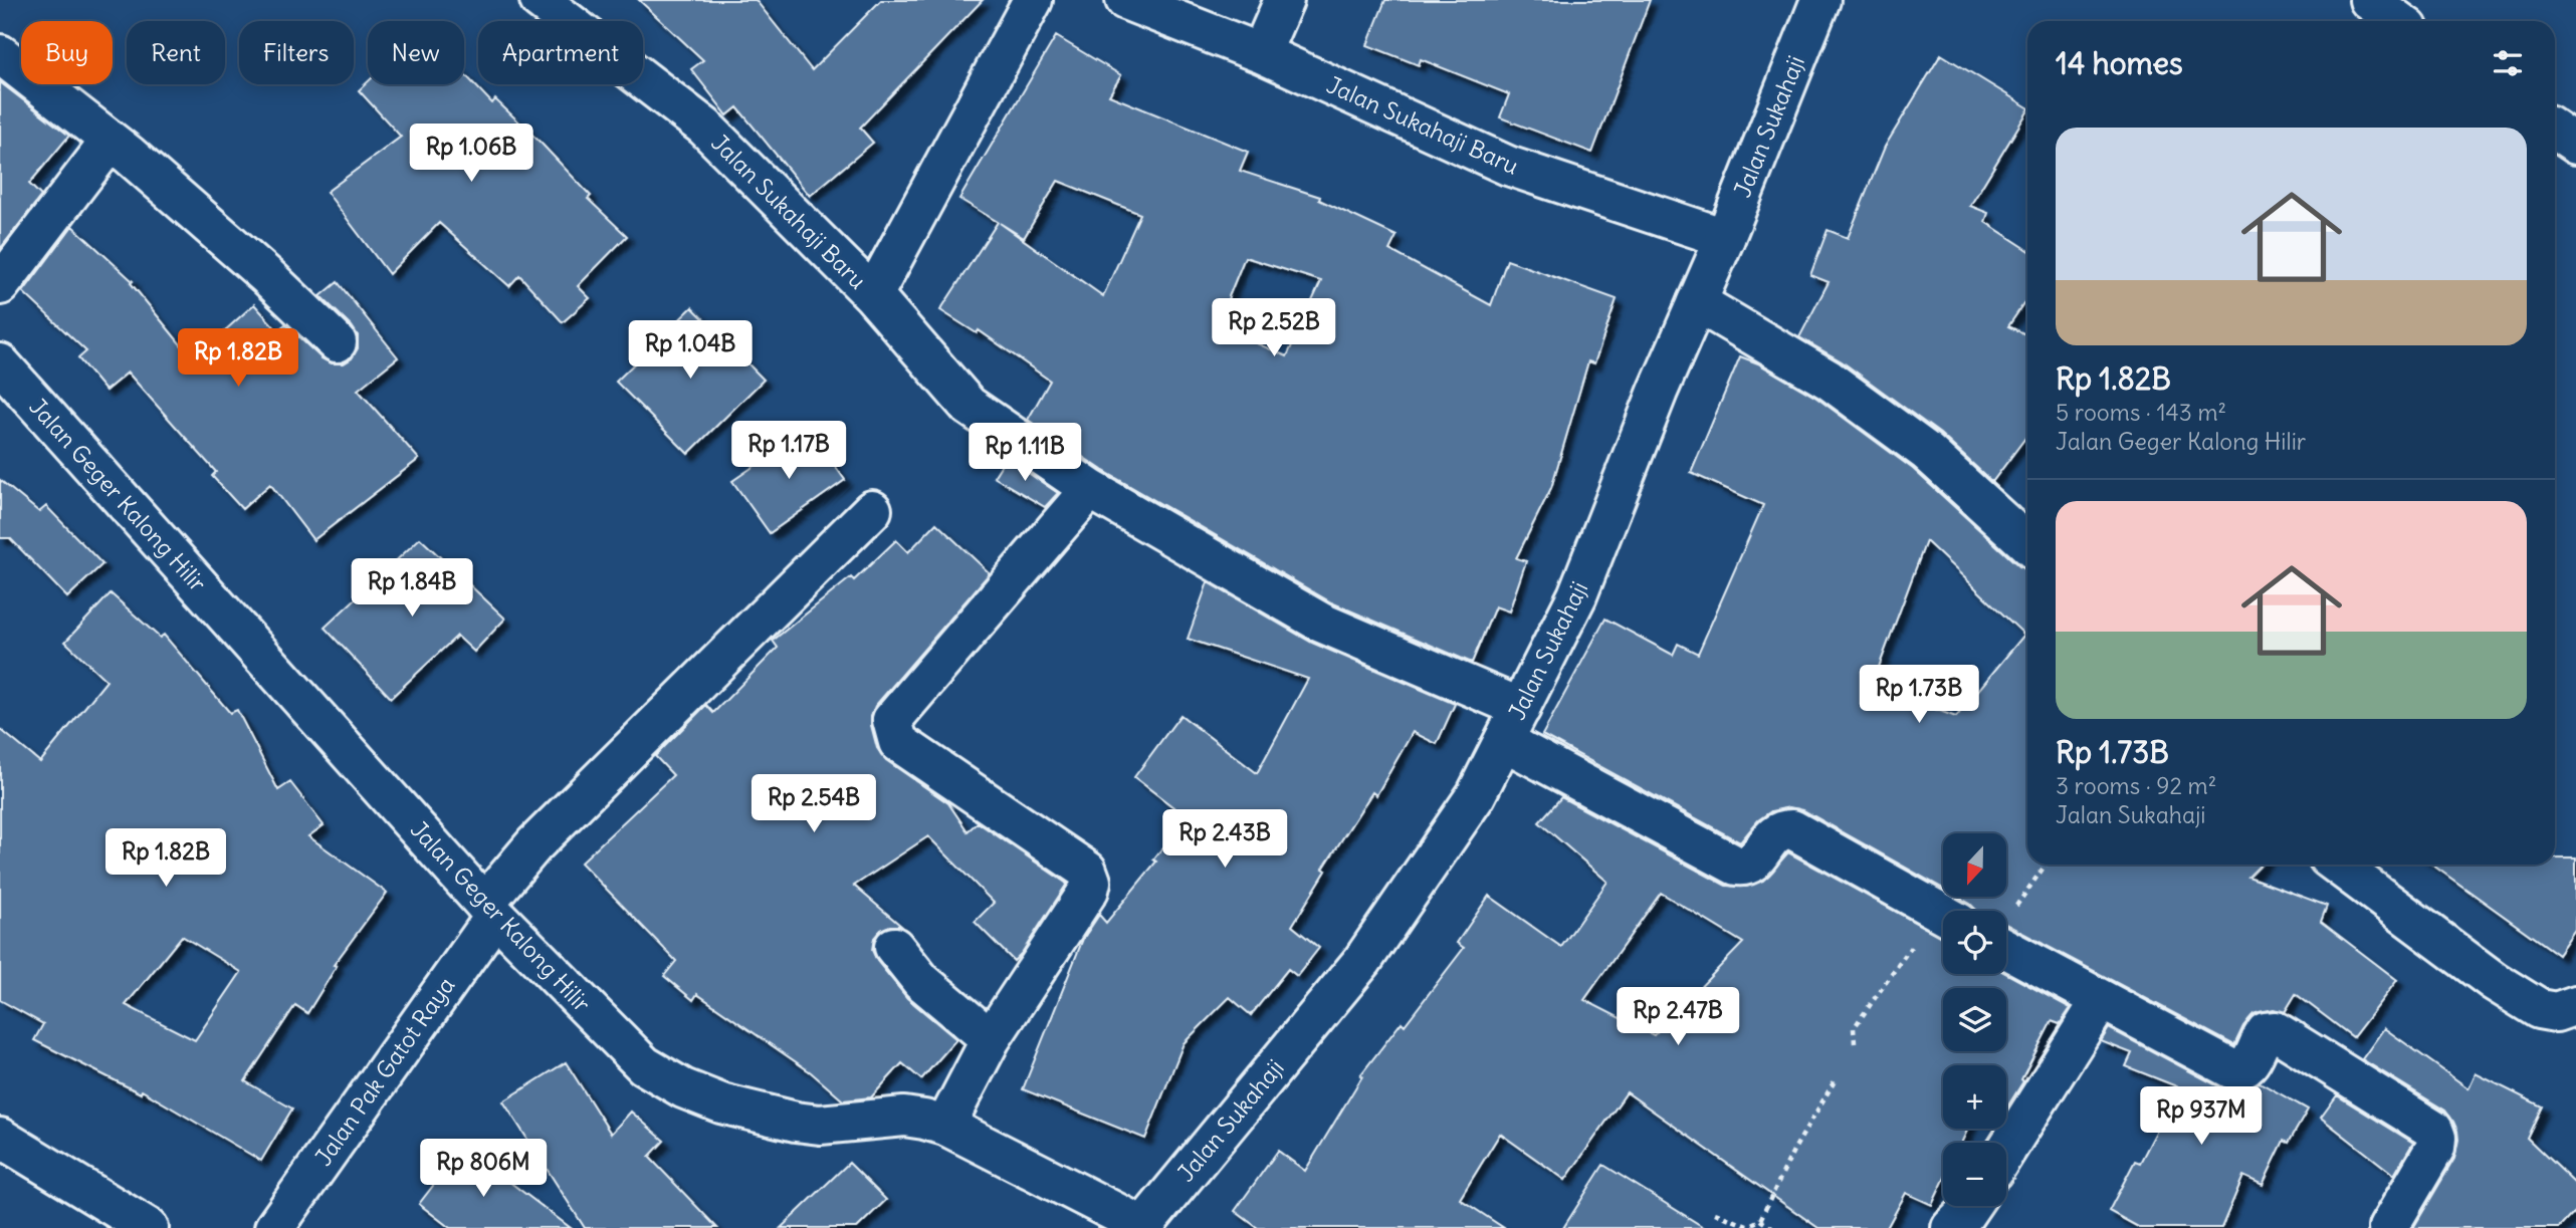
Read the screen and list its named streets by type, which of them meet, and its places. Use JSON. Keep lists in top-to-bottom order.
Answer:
{
  "streets": {
    "street": [
      "Jalan Sukahaji Baru",
      "Jalan Sukahaji",
      "Jalan Geger Kalong Hilir",
      "Jalan Pak Gatot Raya"
    ]
  },
  "crossings": [
    ["Jalan Sukahaji Baru", "Jalan Sukahaji"],
    ["Jalan Sukahaji", "Jalan Geger Kalong Hilir"],
    ["Jalan Geger Kalong Hilir", "Jalan Pak Gatot Raya"]
  ],
  "north": "bottom",
  "page": {
    "chip": [
      "Buy",
      "Rent",
      "Filters",
      "New",
      "Apartment"
    ],
    "heading": "14 homes",
    "list": [
      {
        "name": "Rp 1.82B",
        "note": "5 rooms · 143 m² · Jalan Geger Kalong Hilir"
      },
      {
        "name": "Rp 1.73B",
        "note": "3 rooms · 92 m² · Jalan Sukahaji"
      }
    ],
    "price": [
      "Rp 1.06B",
      "Rp 2.52B",
      "Rp 1.04B",
      "Rp 1.82B",
      "Rp 1.17B",
      "Rp 1.11B",
      "Rp 1.84B",
      "Rp 1.73B",
      "Rp 2.54B",
      "Rp 2.43B",
      "Rp 1.82B",
      "Rp 2.47B",
      "Rp 937M",
      "Rp 806M"
    ],
    "map_buttons": ["+", "−"]
  }
}
